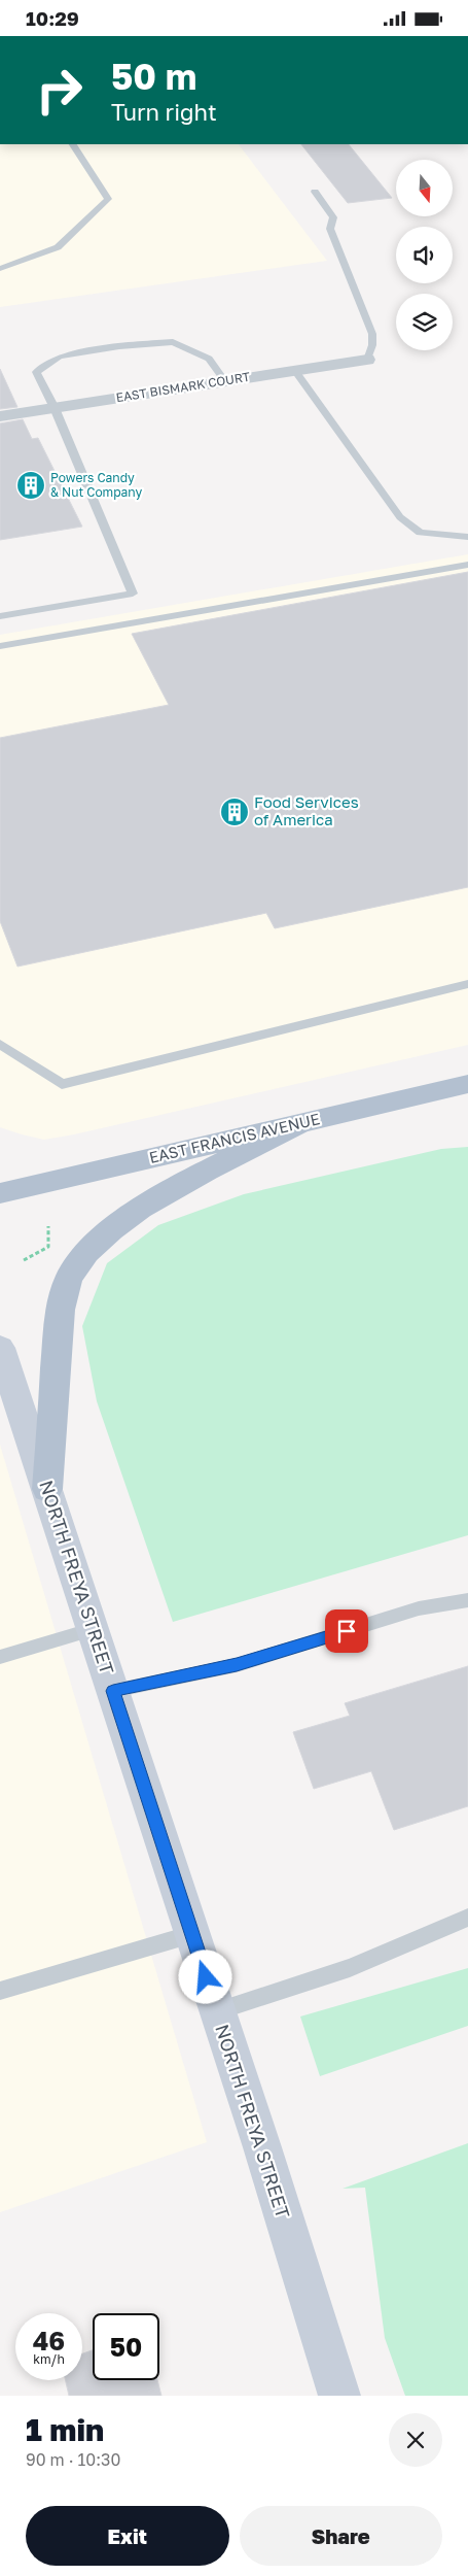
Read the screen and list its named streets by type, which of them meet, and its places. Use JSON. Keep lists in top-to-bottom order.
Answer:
{
  "streets": {
    "main road": ["EAST FRANCIS AVENUE", "NORTH FREYA STREET"],
    "street": ["EAST BISMARK COURT"]
  },
  "places": {
    "building": ["Powers Candy & Nut Company", "Food Services of America"]
  },
  "north": "bottom",
  "page": {
    "status": "10:29",
    "turn": ["50 m", "Turn right"],
    "speed": "46 km/h",
    "limit": "50",
    "heading": ["1 min", "90 m · 10:30"],
    "buttons": ["Exit", "Share"]
  }
}
